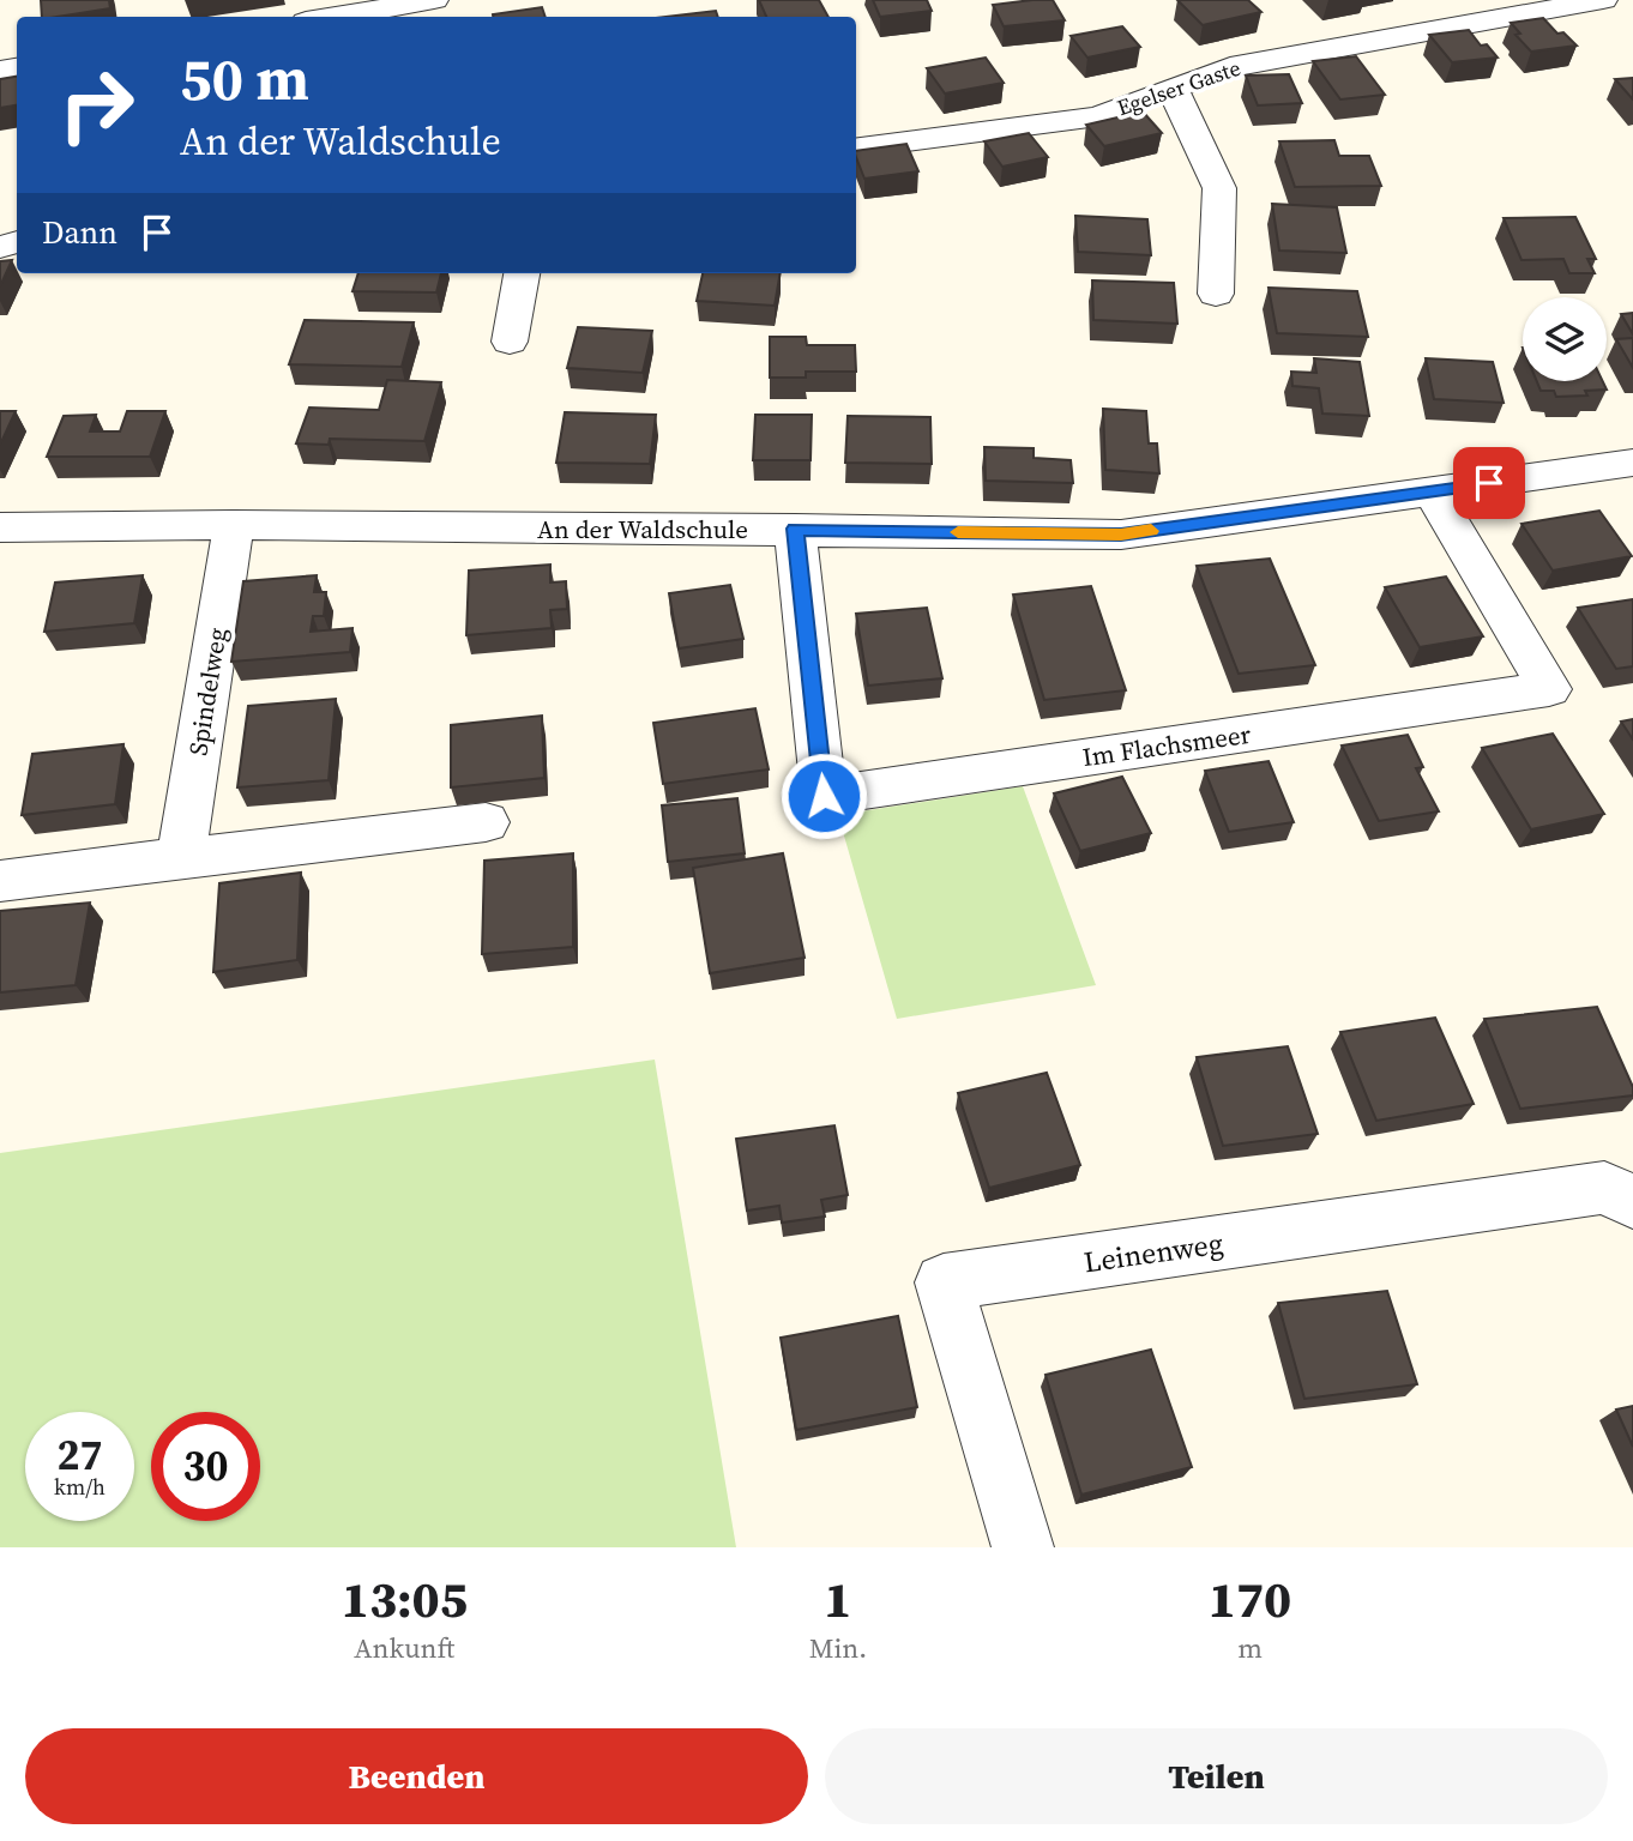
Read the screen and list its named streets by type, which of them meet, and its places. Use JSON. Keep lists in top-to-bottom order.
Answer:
{
  "streets": {
    "street": [
      "Egelser Gaste",
      "An der Waldschule",
      "Spindelweg",
      "Im Flachsmeer",
      "Leinenweg"
    ]
  },
  "crossings": [
    ["An der Waldschule", "Spindelweg"],
    ["An der Waldschule", "Im Flachsmeer"]
  ],
  "page": {
    "turn": ["50 m", "An der Waldschule"],
    "then": "Dann",
    "speed": "27 km/h",
    "limit": "30",
    "eta": [
      "13:05",
      "Ankunft",
      "1",
      "Min.",
      "170",
      "m"
    ],
    "buttons": ["Beenden", "Teilen"]
  }
}
